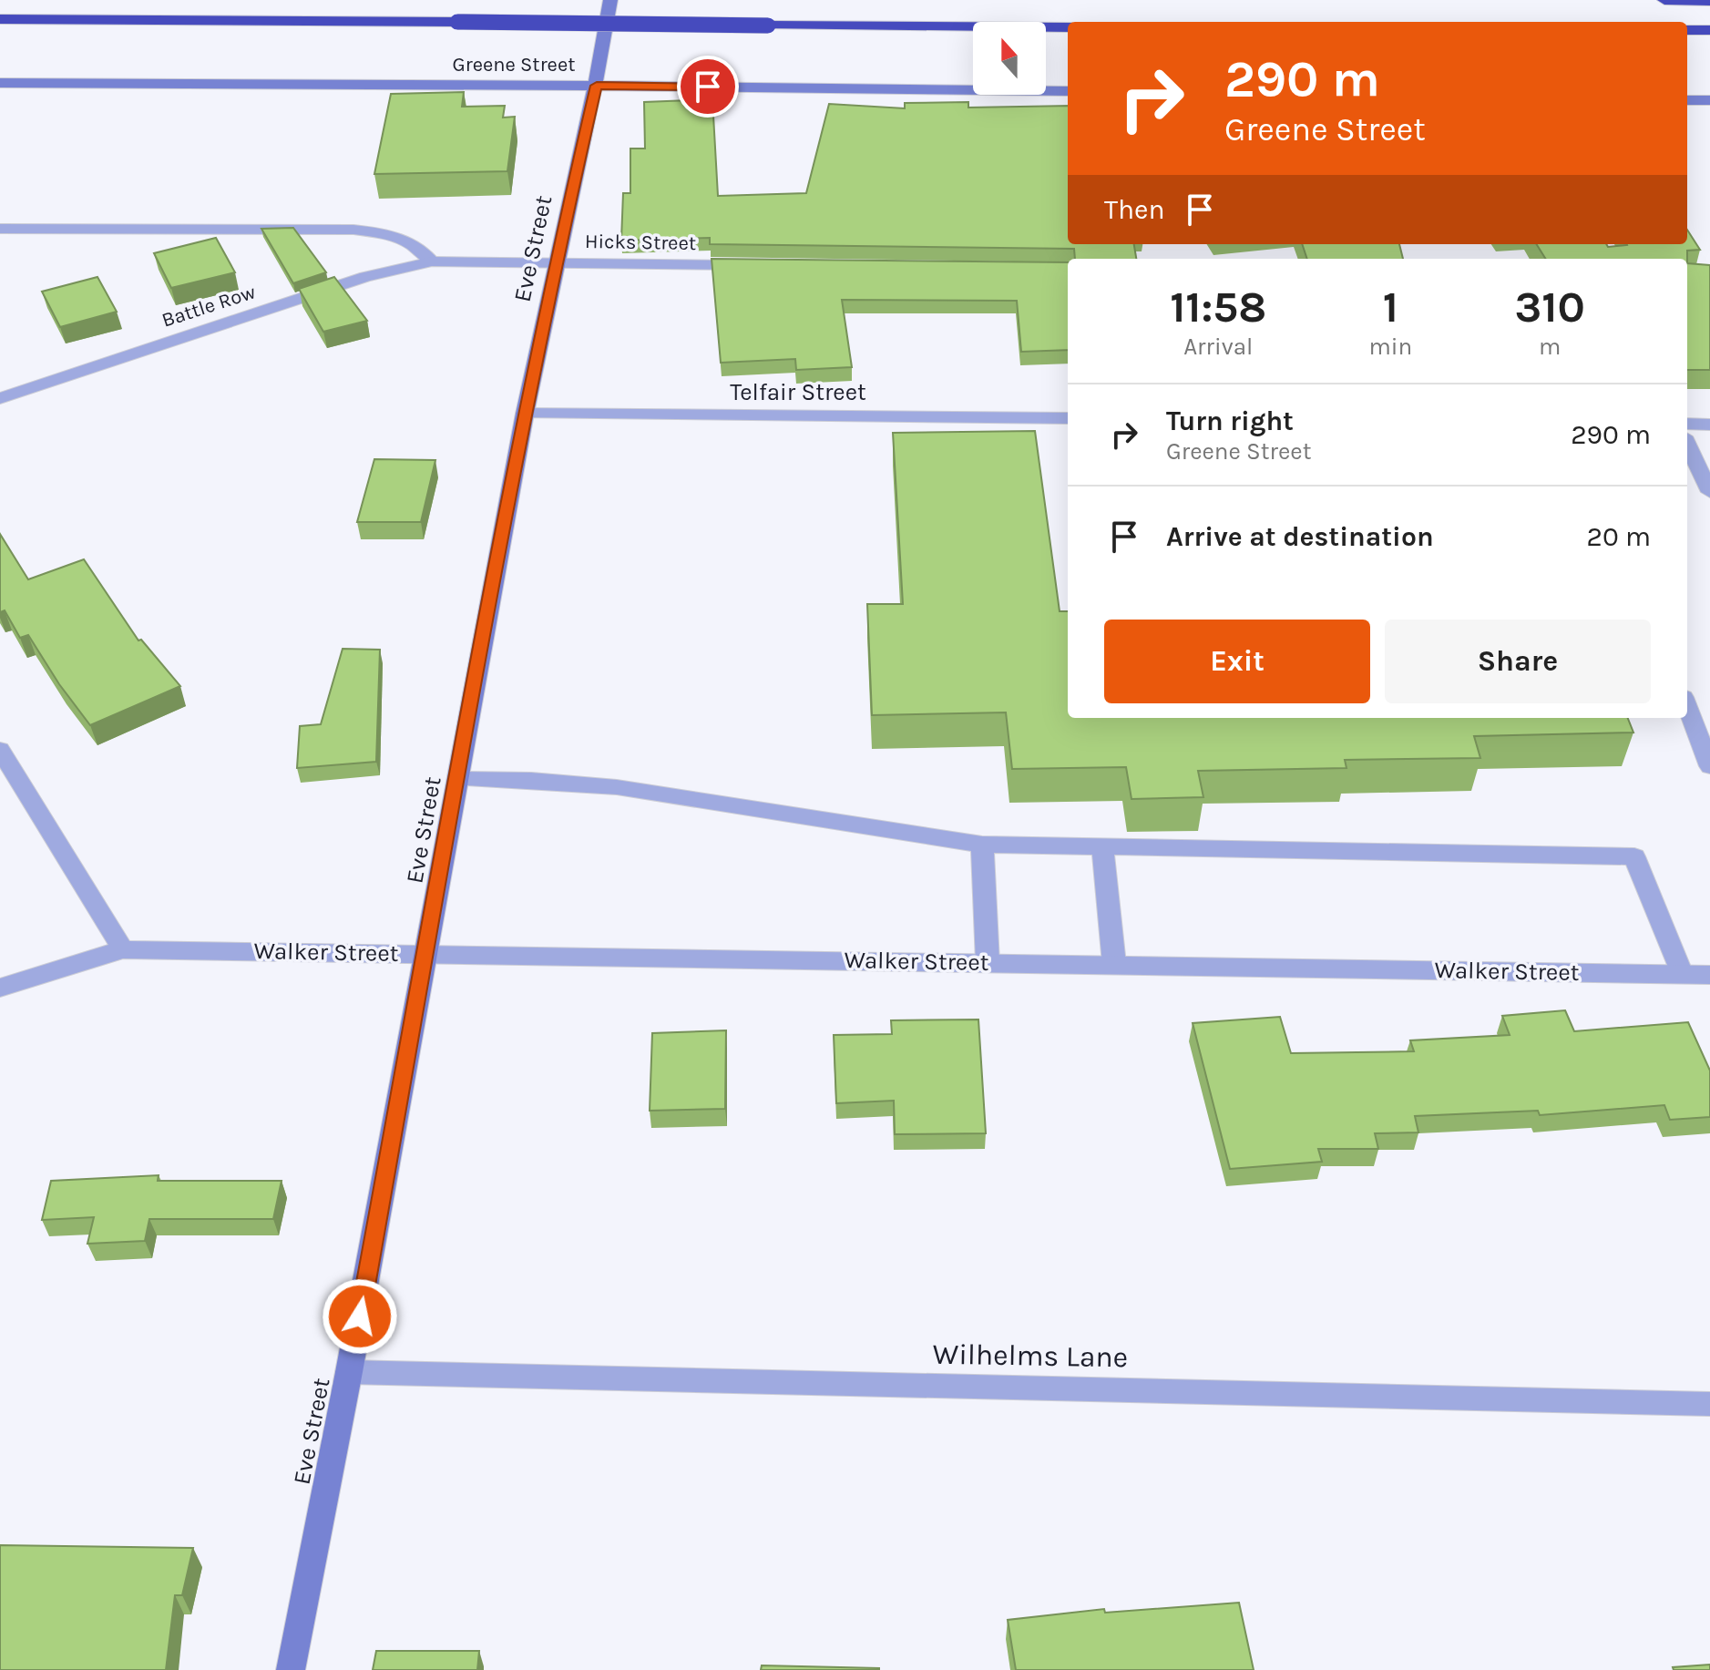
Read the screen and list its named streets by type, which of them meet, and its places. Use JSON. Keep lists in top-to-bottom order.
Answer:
{
  "streets": {
    "street": [
      "Greene Street",
      "Hicks Street",
      "Eve Street",
      "Battle Row",
      "Telfair Street",
      "Walker Street",
      "Wilhelms Lane"
    ]
  },
  "crossings": [
    ["Greene Street", "Eve Street"],
    ["Hicks Street", "Eve Street"],
    ["Hicks Street", "Battle Row"],
    ["Eve Street", "Telfair Street"],
    ["Eve Street", "Walker Street"],
    ["Eve Street", "Wilhelms Lane"]
  ],
  "north": "top",
  "page": {
    "turn": ["290 m", "Greene Street"],
    "then": "Then",
    "eta": [
      "11:58",
      "Arrival",
      "1",
      "min",
      "310",
      "m"
    ],
    "list": [
      {
        "name": "Turn right",
        "note": "Greene Street",
        "value": "290 m"
      },
      {
        "name": "Arrive at destination",
        "value": "20 m"
      }
    ],
    "buttons": ["Exit", "Share"]
  }
}
